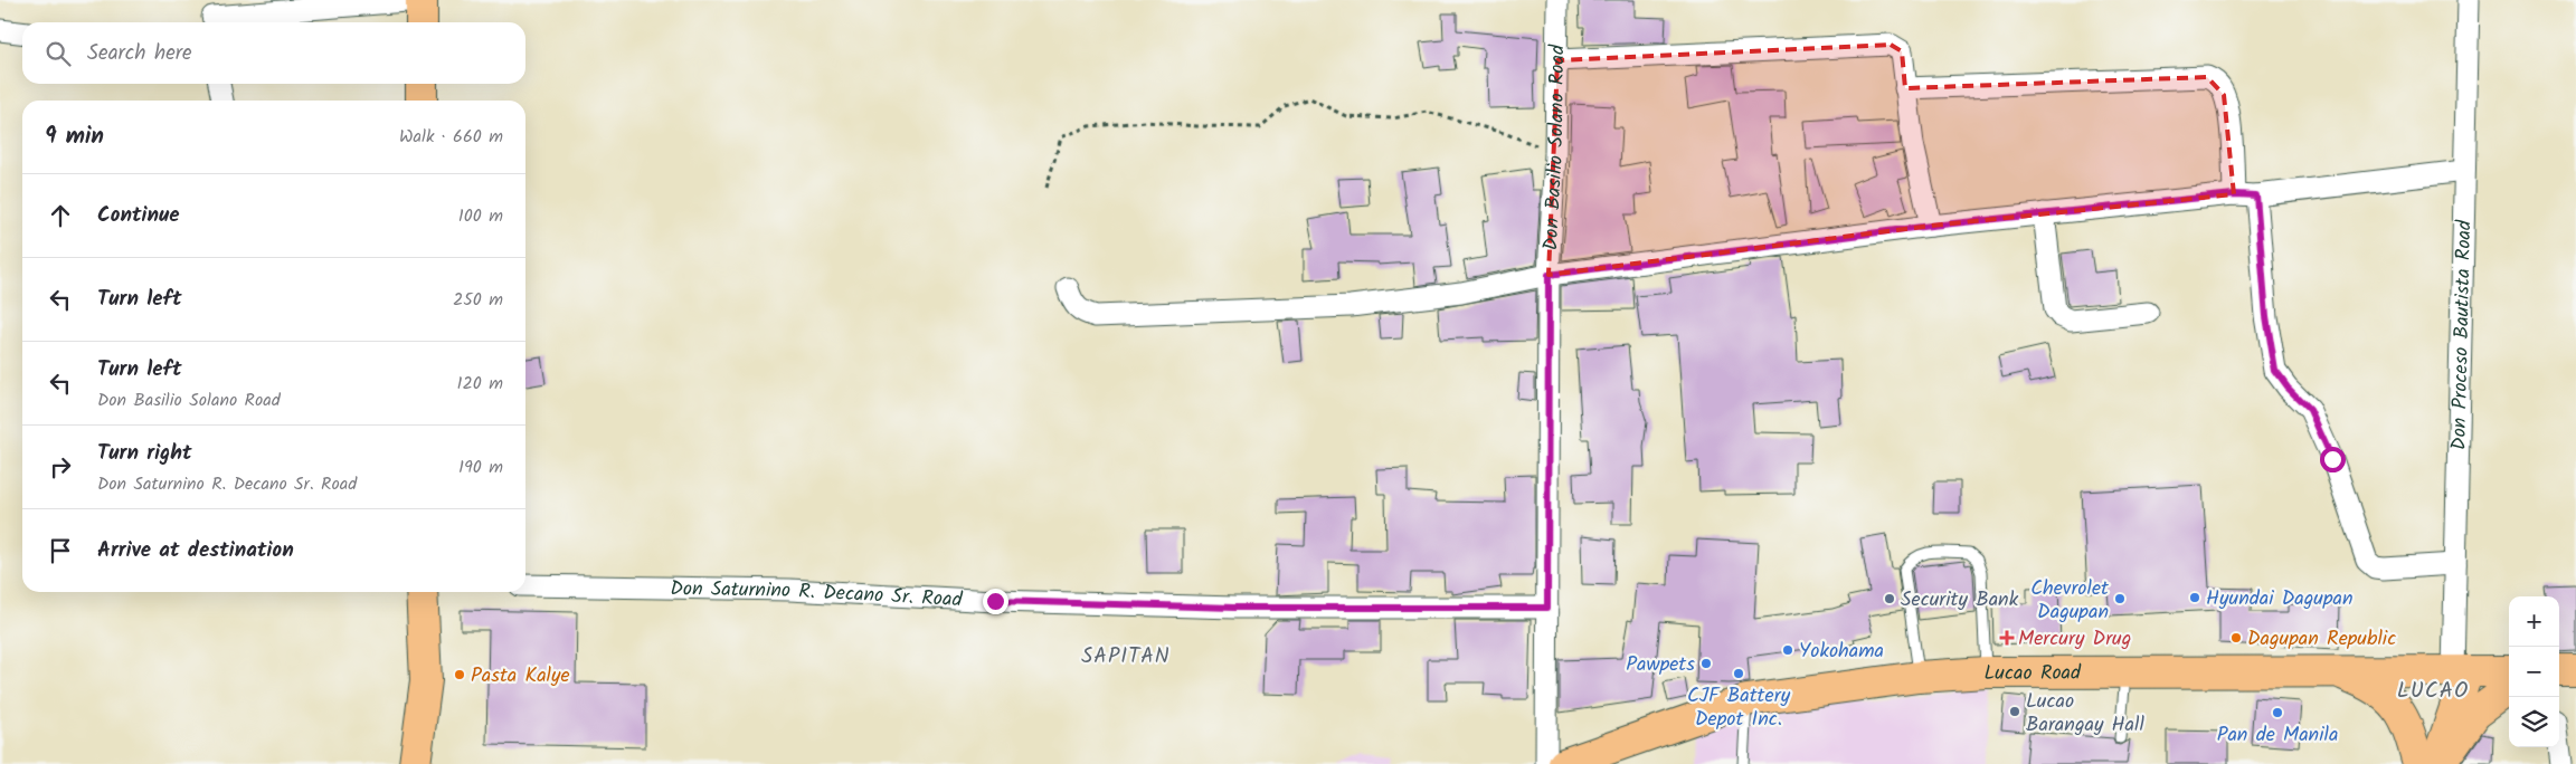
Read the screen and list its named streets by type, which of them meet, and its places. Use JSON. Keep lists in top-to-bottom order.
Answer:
{
  "streets": {
    "highway": ["Lucao Road"],
    "street": ["Don Basilio Solano Road", "Don Proceso Bautista Road", "Don Saturnino R. Decano Sr. Road"]
  },
  "crossings": [
    ["Don Basilio Solano Road", "Don Saturnino R. Decano Sr. Road"],
    ["Don Proceso Bautista Road", "Lucao Road"]
  ],
  "districts": ["SAPITAN", "LUCAO"],
  "places": {
    "other": [
      "Hyundai Dagupan",
      "Security Bank",
      "Chevrolet Dagupan",
      "Dagupan Republic",
      "Yokohama",
      "Pawpets",
      "CJF Battery Depot Inc.",
      "Pasta Kalye",
      "Lucao Barangay Hall",
      "Pan de Manila"
    ],
    "health": ["Mercury Drug"]
  },
  "page": {
    "search": "Search here",
    "heading": ["9 min", "Walk · 660 m"],
    "list": [
      ["Continue", "100 m"],
      ["Turn left", "250 m"],
      ["Turn left", "Don Basilio Solano Road", "120 m"],
      ["Turn right", "Don Saturnino R. Decano Sr. Road", "190 m"],
      "Arrive at destination"
    ],
    "map_buttons": ["+", "−"]
  }
}
